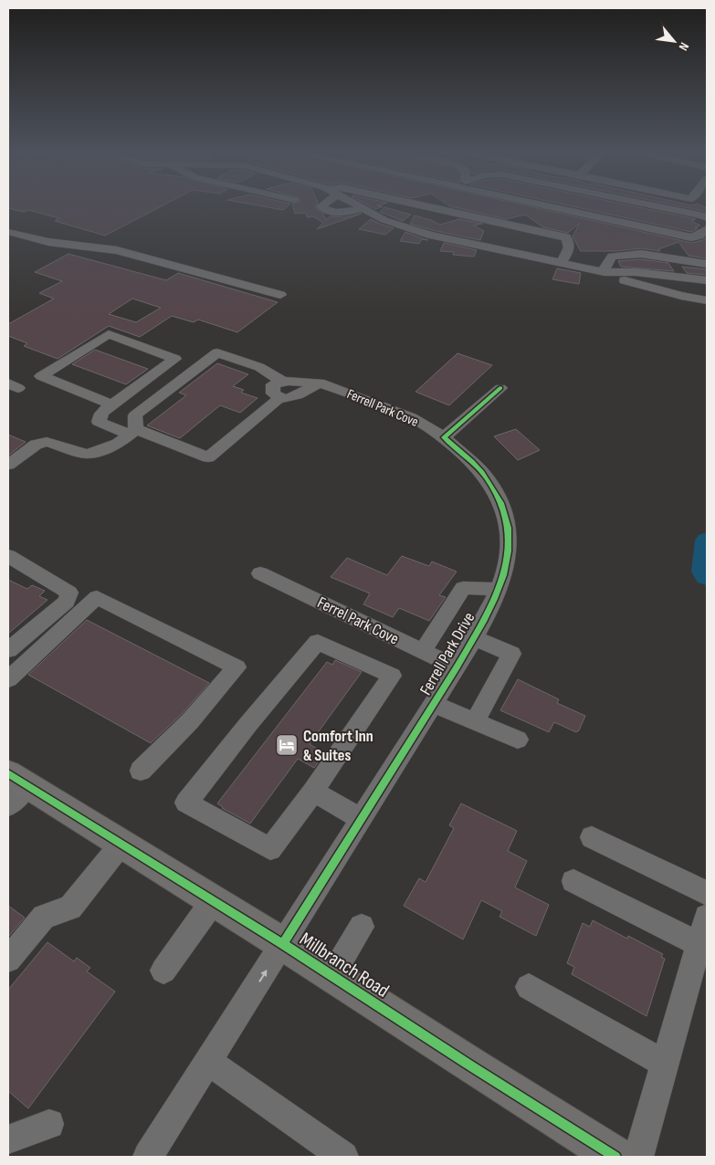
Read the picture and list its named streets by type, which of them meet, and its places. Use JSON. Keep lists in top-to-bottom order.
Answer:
{
  "streets": {
    "main road": ["Millbranch Road"],
    "street": ["Ferrell Park Cove", "Ferrel Park Cove", "Ferrell Park Drive"]
  },
  "crossings": [
    ["Ferrell Park Cove", "Ferrell Park Drive"],
    ["Ferrel Park Cove", "Ferrell Park Drive"],
    ["Ferrell Park Drive", "Millbranch Road"]
  ],
  "places": {
    "hotel": ["Comfort Inn & Suites"]
  },
  "north": "bottom right"
}
